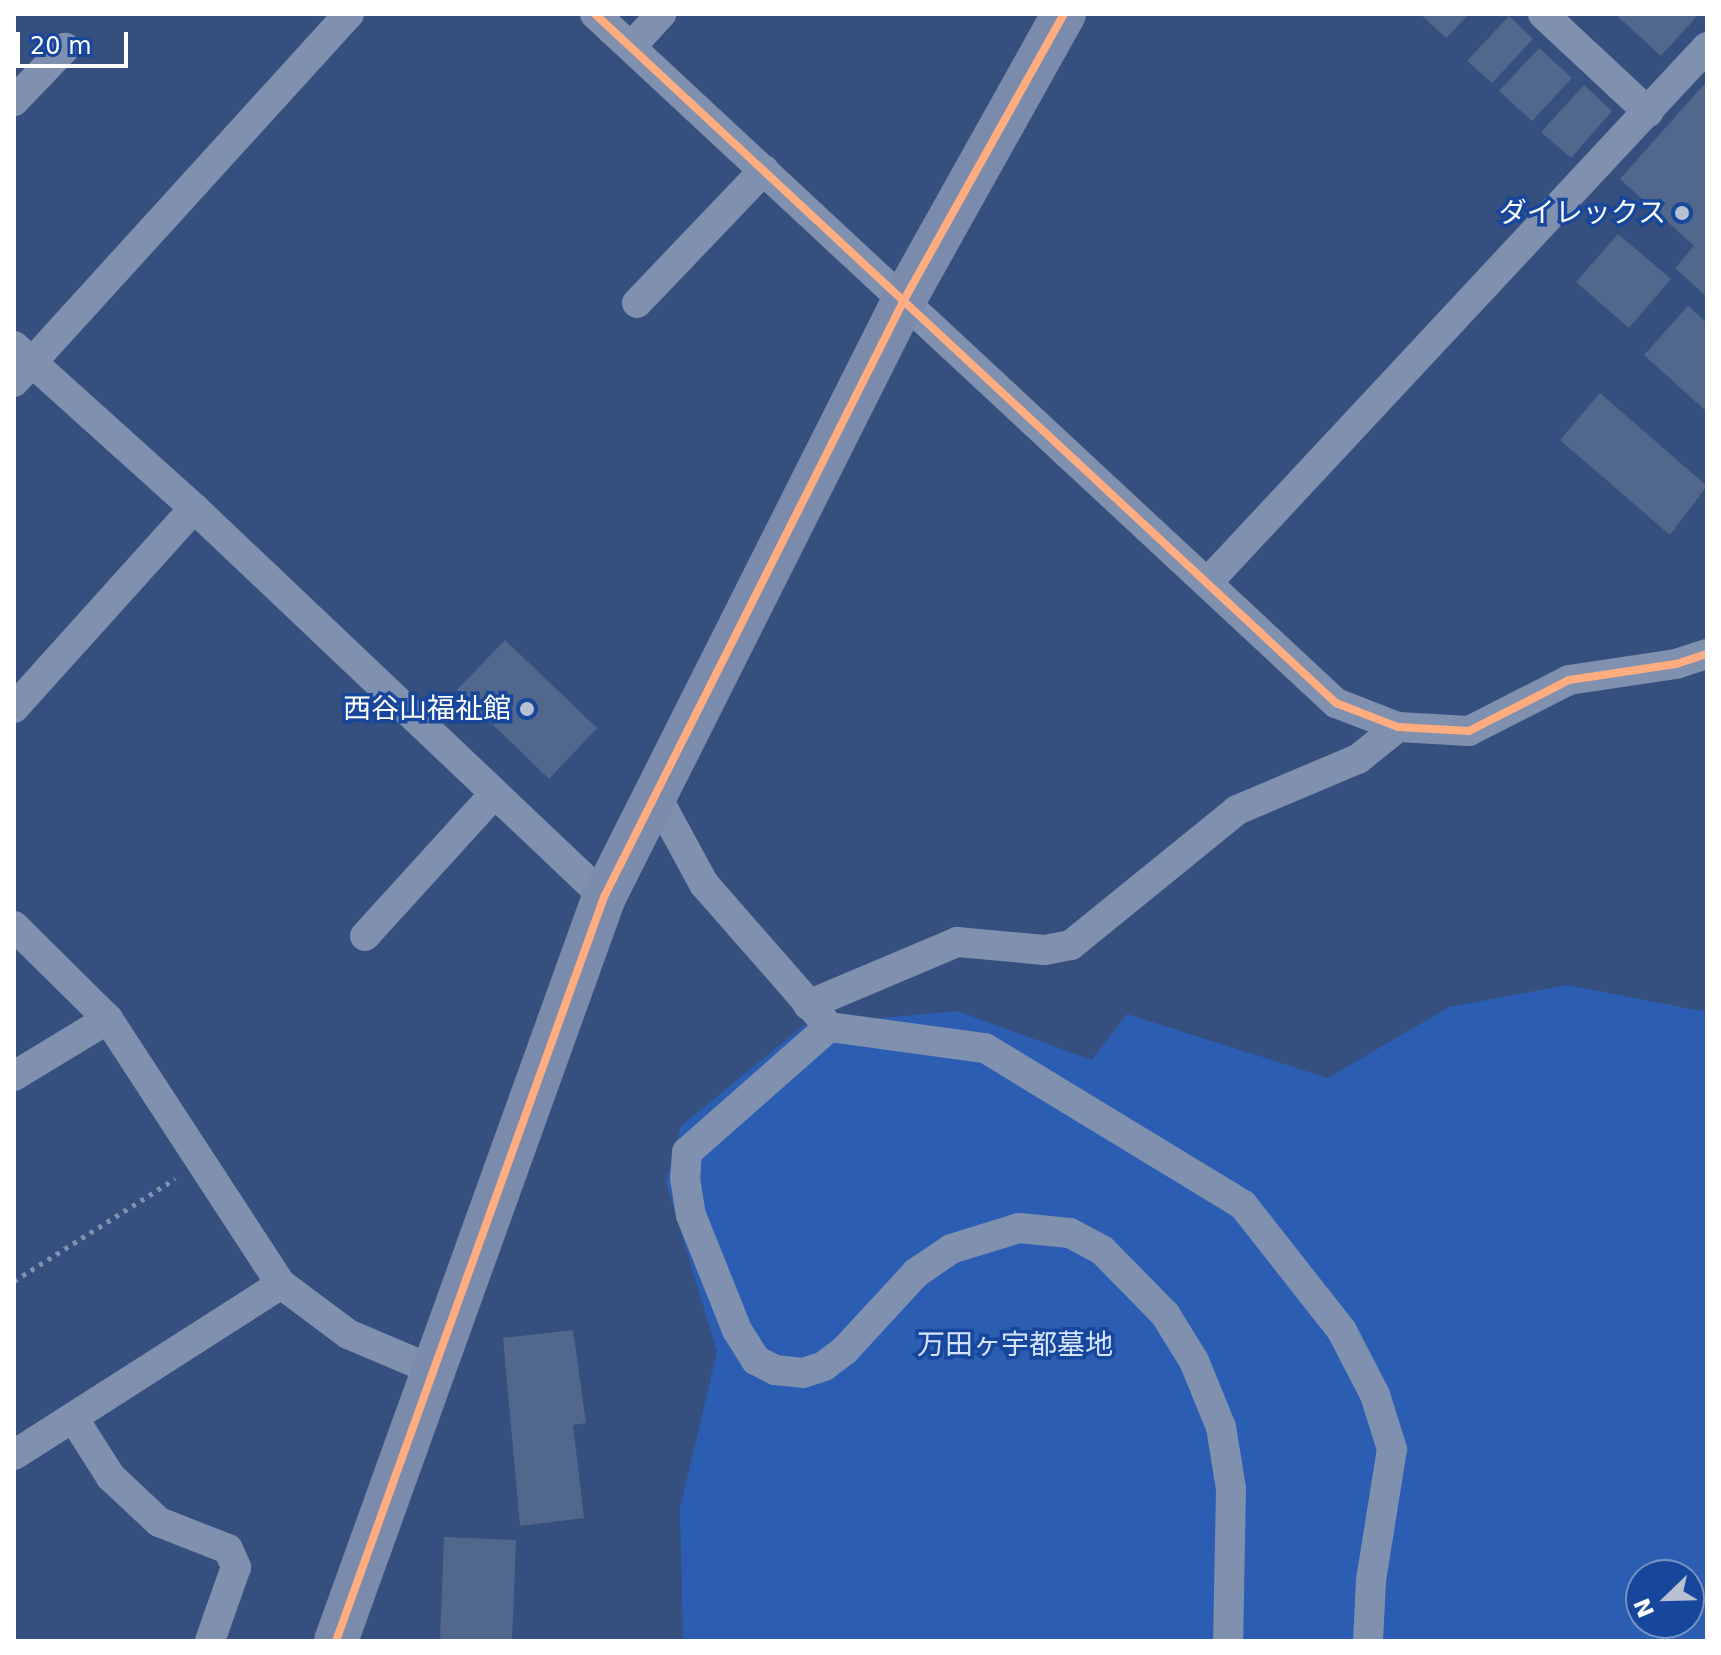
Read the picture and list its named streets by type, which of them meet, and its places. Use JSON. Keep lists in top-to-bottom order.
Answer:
{
  "parks": ["万田ヶ宇都墓地"],
  "places": ["ダイレックス", "西谷山福祉館"],
  "scale_bar": "20 m",
  "north": "bottom left"
}
